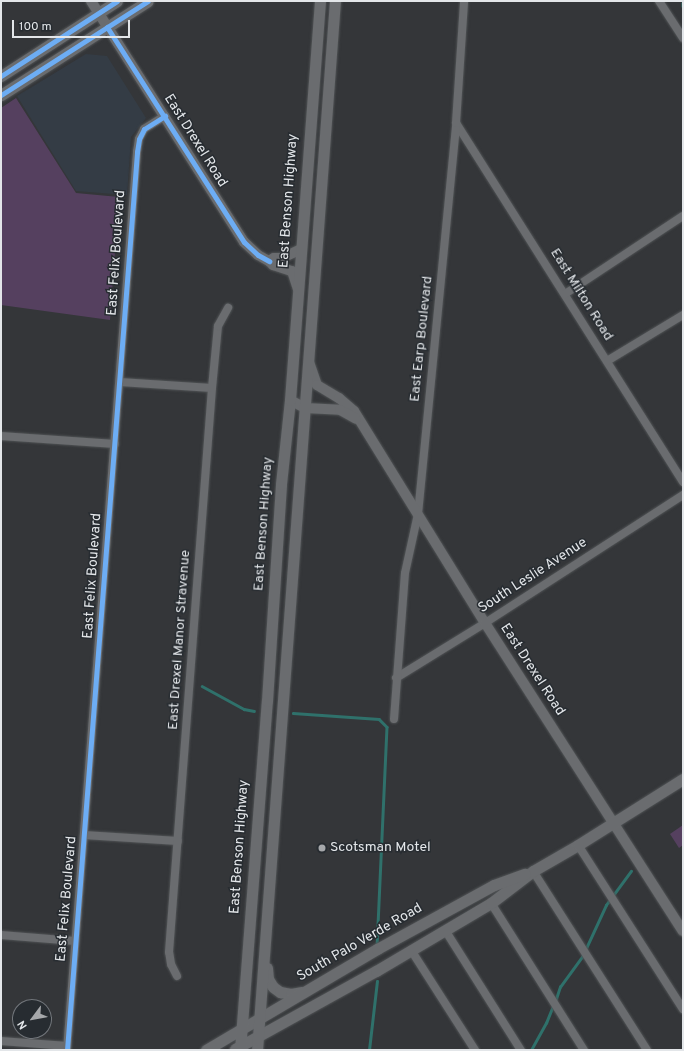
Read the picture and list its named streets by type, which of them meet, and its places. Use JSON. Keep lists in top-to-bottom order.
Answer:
{
  "streets": {
    "main road": ["East Benson Highway", "South Palo Verde Road"],
    "street": [
      "East Drexel Road",
      "East Felix Boulevard",
      "East Milton Road",
      "East Earp Boulevard",
      "South Leslie Avenue",
      "East Drexel Manor Stravenue"
    ]
  },
  "crossings": [
    ["East Drexel Road", "East Benson Highway"],
    ["East Drexel Road", "East Felix Boulevard"],
    ["East Drexel Road", "East Earp Boulevard"],
    ["East Drexel Road", "South Leslie Avenue"],
    ["East Drexel Road", "South Palo Verde Road"],
    ["East Benson Highway", "South Palo Verde Road"],
    ["East Milton Road", "East Earp Boulevard"],
    ["East Earp Boulevard", "South Leslie Avenue"]
  ],
  "places": ["Scotsman Motel"],
  "scale_bar": "100 m",
  "north": "bottom left"
}
